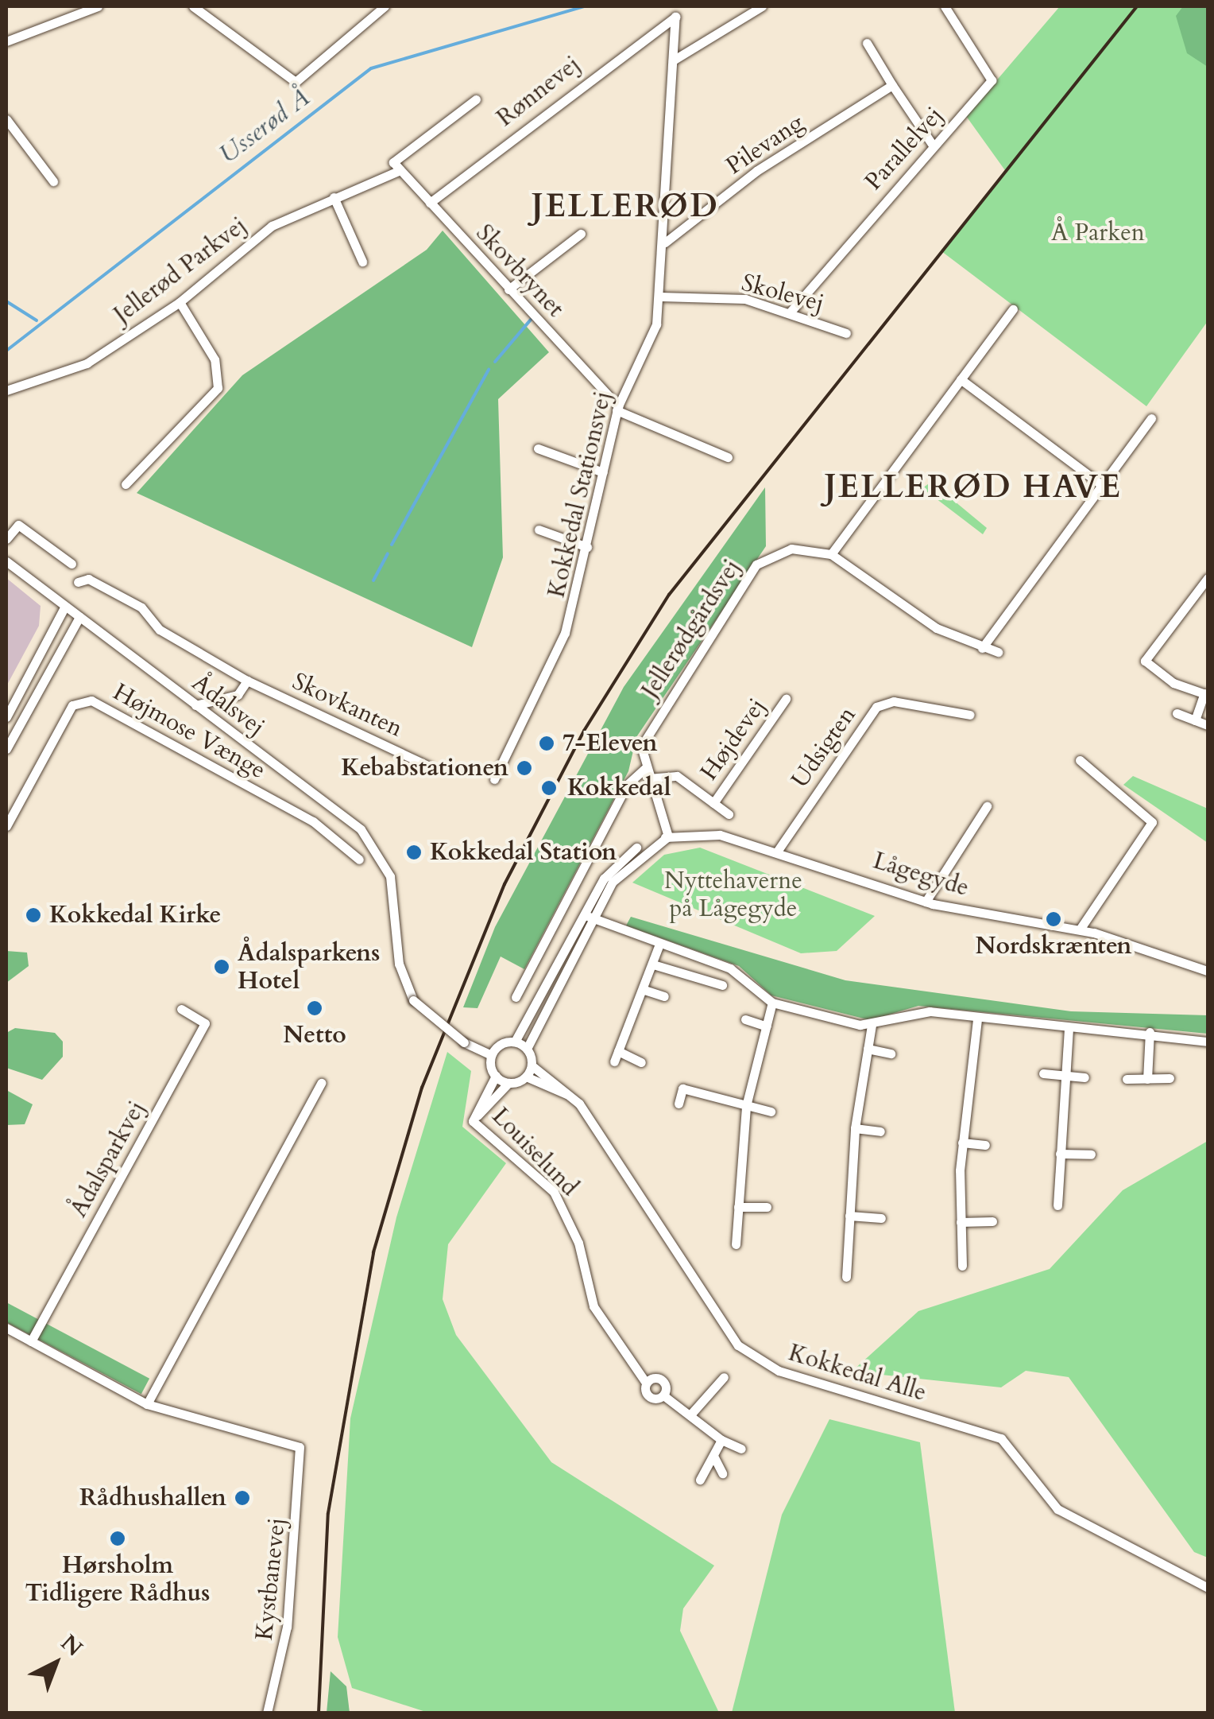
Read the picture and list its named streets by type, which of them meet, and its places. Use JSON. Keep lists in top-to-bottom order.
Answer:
{
  "streets": {
    "street": [
      "Rønnevej",
      "Pilevang",
      "Parallelvej",
      "Jellerød Parkvej",
      "Skovbrynet",
      "Skolevej",
      "Kokkedal Stationsvej",
      "Jellerødgårdsvej",
      "Ådalsvej",
      "Skovkanten",
      "Højmose Vænge",
      "Højdevej",
      "Udsigten",
      "Lågegyde",
      "Louiselund",
      "Ådalsparkvej",
      "Kokkedal Alle",
      "Kystbanevej"
    ]
  },
  "crossings": [
    ["Rønnevej", "Skovbrynet"],
    ["Rønnevej", "Kokkedal Stationsvej"],
    ["Pilevang", "Kokkedal Stationsvej"],
    ["Parallelvej", "Skolevej"],
    ["Jellerød Parkvej", "Skovbrynet"],
    ["Skovbrynet", "Kokkedal Stationsvej"],
    ["Skolevej", "Kokkedal Stationsvej"],
    ["Jellerødgårdsvej", "Lågegyde"],
    ["Ådalsvej", "Lågegyde"],
    ["Ådalsvej", "Louiselund"],
    ["Ådalsvej", "Kokkedal Alle"],
    ["Udsigten", "Lågegyde"],
    ["Lågegyde", "Louiselund"],
    ["Lågegyde", "Kokkedal Alle"],
    ["Louiselund", "Kokkedal Alle"]
  ],
  "districts": ["JELLERØD", "JELLERØD HAVE"],
  "water": ["Usserød Å"],
  "parks": ["Å Parken", "Nyttehaverne på Lågegyde"],
  "places": [
    "7-Eleven",
    "Kebabstationen",
    "Kokkedal",
    "Kokkedal Station",
    "Kokkedal Kirke",
    "Nordskrænten",
    "Ådalsparkens Hotel",
    "Netto",
    "Rådhushallen",
    "Hørsholm Tidligere Rådhus"
  ],
  "north": "top right"
}
